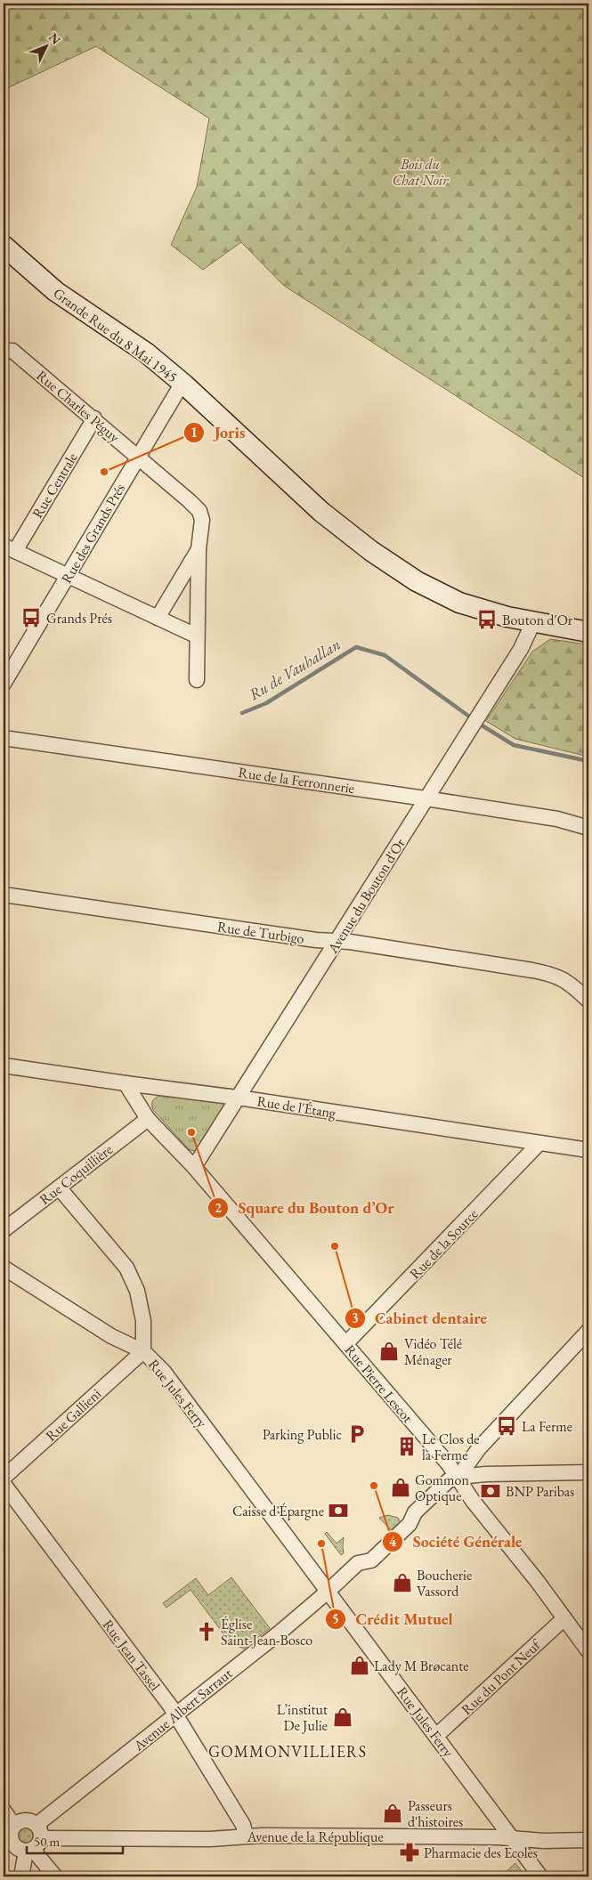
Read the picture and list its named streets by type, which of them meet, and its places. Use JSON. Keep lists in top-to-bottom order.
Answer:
{
  "streets": {
    "main road": ["Grande Rue du 8 Mai 1945"],
    "street": [
      "Rue Charles Péguy",
      "Rue Centrale",
      "Rue des Grands Prés",
      "Rue de la Ferronnerie",
      "Avenue du Bouton d'Or",
      "Rue de Turbigo",
      "Rue de l'Étang",
      "Rue Coquillière",
      "Rue de la Source",
      "Rue Pierre Lescot",
      "Rue Jules Ferry",
      "Rue Gallieni",
      "Rue Jean Tassel",
      "Rue du Pont Neuf",
      "Avenue Albert Sarraut",
      "Avenue de la République"
    ]
  },
  "crossings": [
    ["Grande Rue du 8 Mai 1945", "Rue des Grands Prés"],
    ["Grande Rue du 8 Mai 1945", "Avenue du Bouton d'Or"],
    ["Rue Charles Péguy", "Rue Centrale"],
    ["Rue Charles Péguy", "Rue des Grands Prés"],
    ["Rue de la Ferronnerie", "Avenue du Bouton d'Or"],
    ["Avenue du Bouton d'Or", "Rue de Turbigo"],
    ["Avenue du Bouton d'Or", "Rue de l'Étang"],
    ["Avenue du Bouton d'Or", "Rue Pierre Lescot"],
    ["Rue de l'Étang", "Rue de la Source"],
    ["Rue de l'Étang", "Rue Pierre Lescot"],
    ["Rue Coquillière", "Rue Pierre Lescot"],
    ["Rue de la Source", "Rue Pierre Lescot"],
    ["Rue Pierre Lescot", "Rue du Pont Neuf"],
    ["Rue Pierre Lescot", "Avenue Albert Sarraut"],
    ["Rue Jules Ferry", "Rue Gallieni"],
    ["Rue Jules Ferry", "Rue du Pont Neuf"],
    ["Rue Jules Ferry", "Avenue Albert Sarraut"],
    ["Rue Jules Ferry", "Avenue de la République"],
    ["Rue Jean Tassel", "Avenue Albert Sarraut"],
    ["Rue Jean Tassel", "Avenue de la République"],
    ["Avenue Albert Sarraut", "Avenue de la République"]
  ],
  "districts": ["GOMMONVILLIERS"],
  "water": ["Ru de Vauhallan"],
  "parks": ["Bois du Chat Noir"],
  "places": {
    "other": [
      "Joris",
      "Square du Bouton d’Or",
      "Cabinet dentaire",
      "Société Générale",
      "Crédit Mutuel"
    ],
    "bus stop": ["Grands Prés", "Bouton d'Or", "La Ferme"],
    "shop": [
      "Vidéo Télé Ménager",
      "Gommon Optique",
      "Boucherie Vassord",
      "Lady M Brøcante",
      "L’institut De Julie",
      "Passeurs d'histoires"
    ],
    "parking": ["Parking Public"],
    "building": ["Le Clos de la Ferme"],
    "bank": ["BNP Paribas", "Caisse d'Épargne"],
    "church": ["Église Saint-Jean-Bosco"],
    "pharmacy": ["Pharmacie des Ecoles"]
  },
  "scale_bar": "50 m",
  "north": "top right"
}
